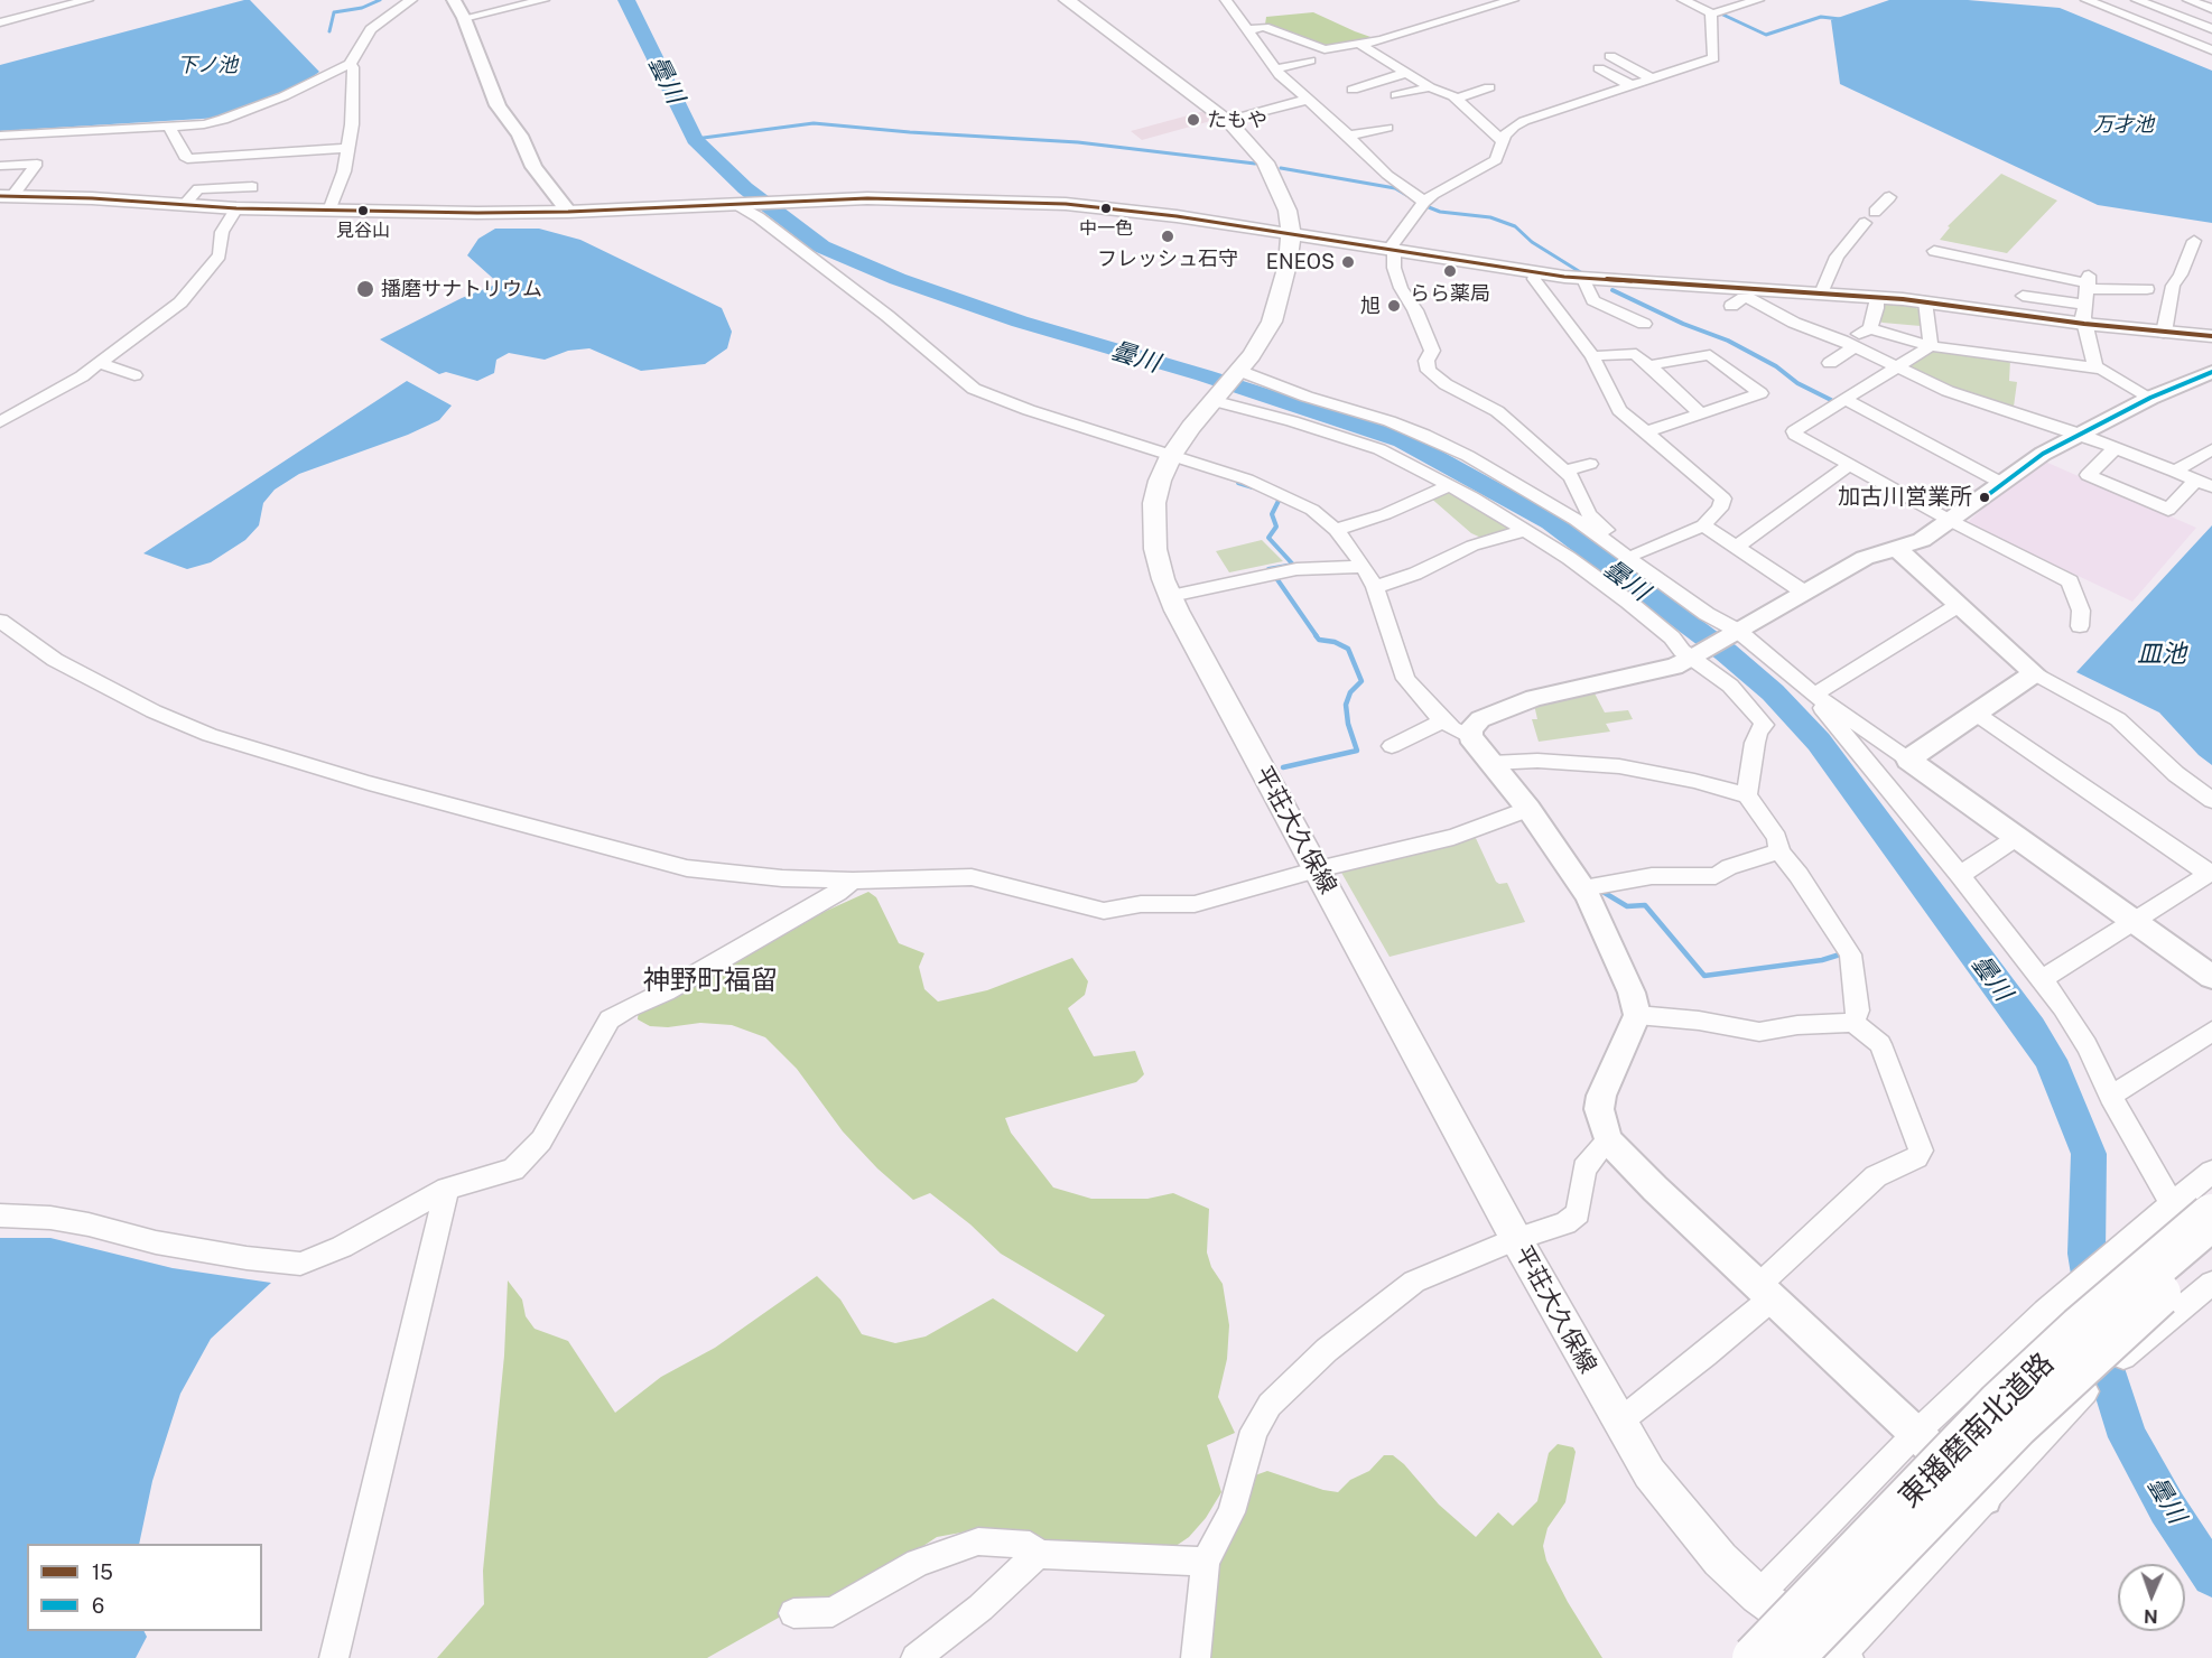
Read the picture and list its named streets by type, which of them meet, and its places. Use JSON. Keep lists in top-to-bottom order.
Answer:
{
  "streets": {
    "highway": ["東播磨南北道路"],
    "main road": ["平荘大久保線"]
  },
  "districts": ["神野町福留"],
  "water": [
    "下ノ池",
    "曇川",
    "万才池",
    "皿池"
  ],
  "places": [
    "たもや",
    "中一色",
    "見谷山",
    "フレッシュ石守",
    "ENEOS",
    "らら薬局",
    "播磨サナトリウム",
    "旭",
    "加古川営業所"
  ],
  "lines": ["transit line 15", "transit line 6"],
  "legend": ["15", "6"],
  "north": "bottom"
}
